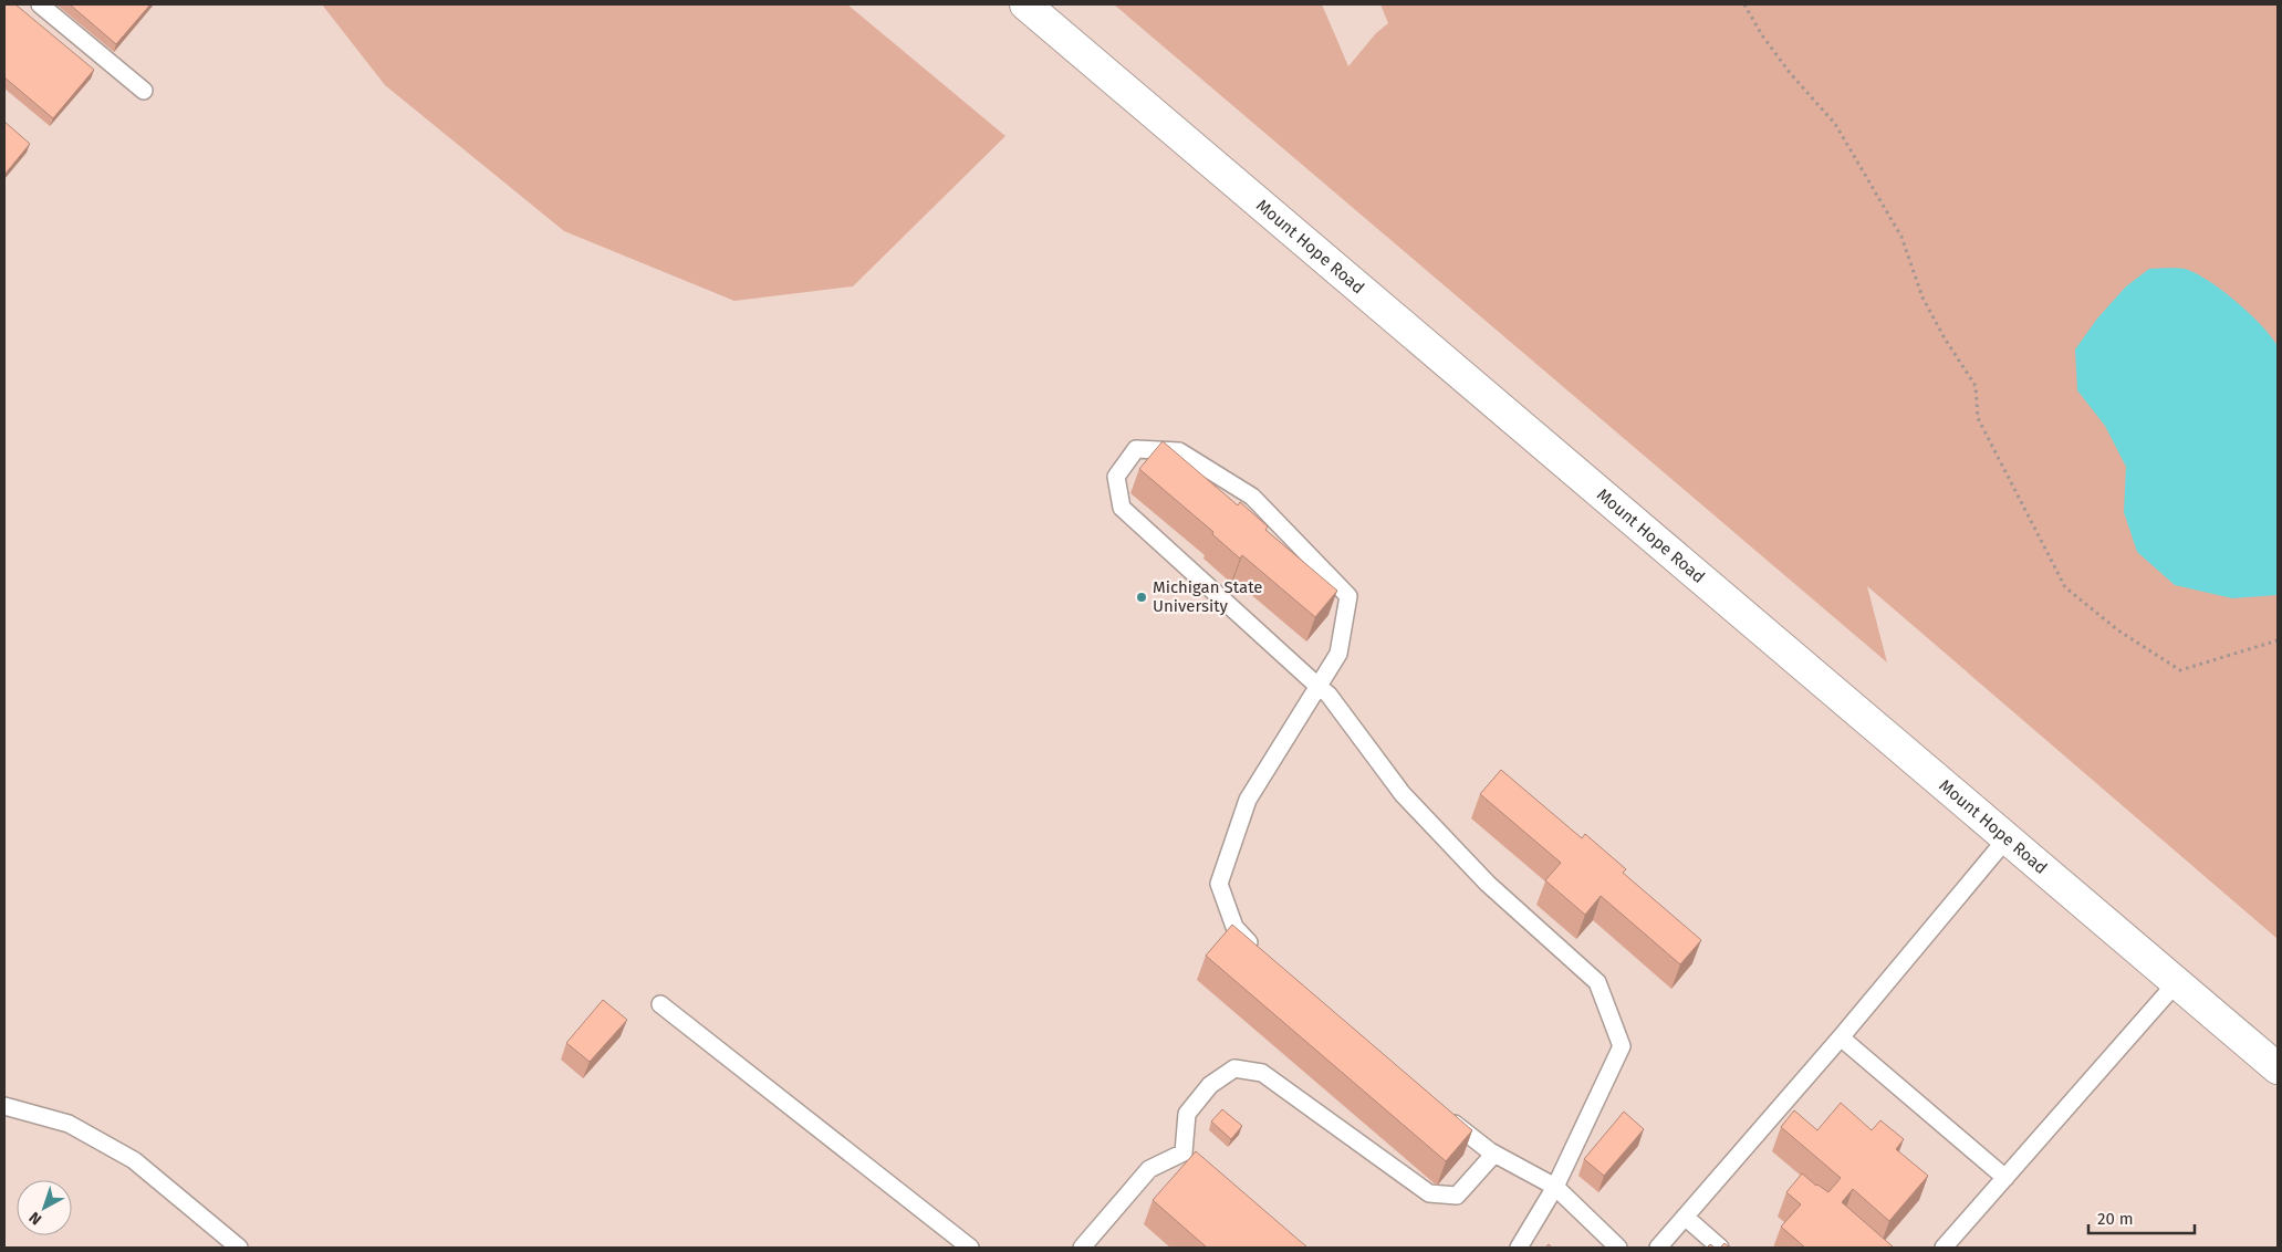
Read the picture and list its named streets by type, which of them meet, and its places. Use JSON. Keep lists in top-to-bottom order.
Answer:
{
  "streets": {
    "street": ["Mount Hope Road"]
  },
  "places": ["Michigan State University"],
  "scale_bar": "20 m",
  "north": "bottom left"
}
